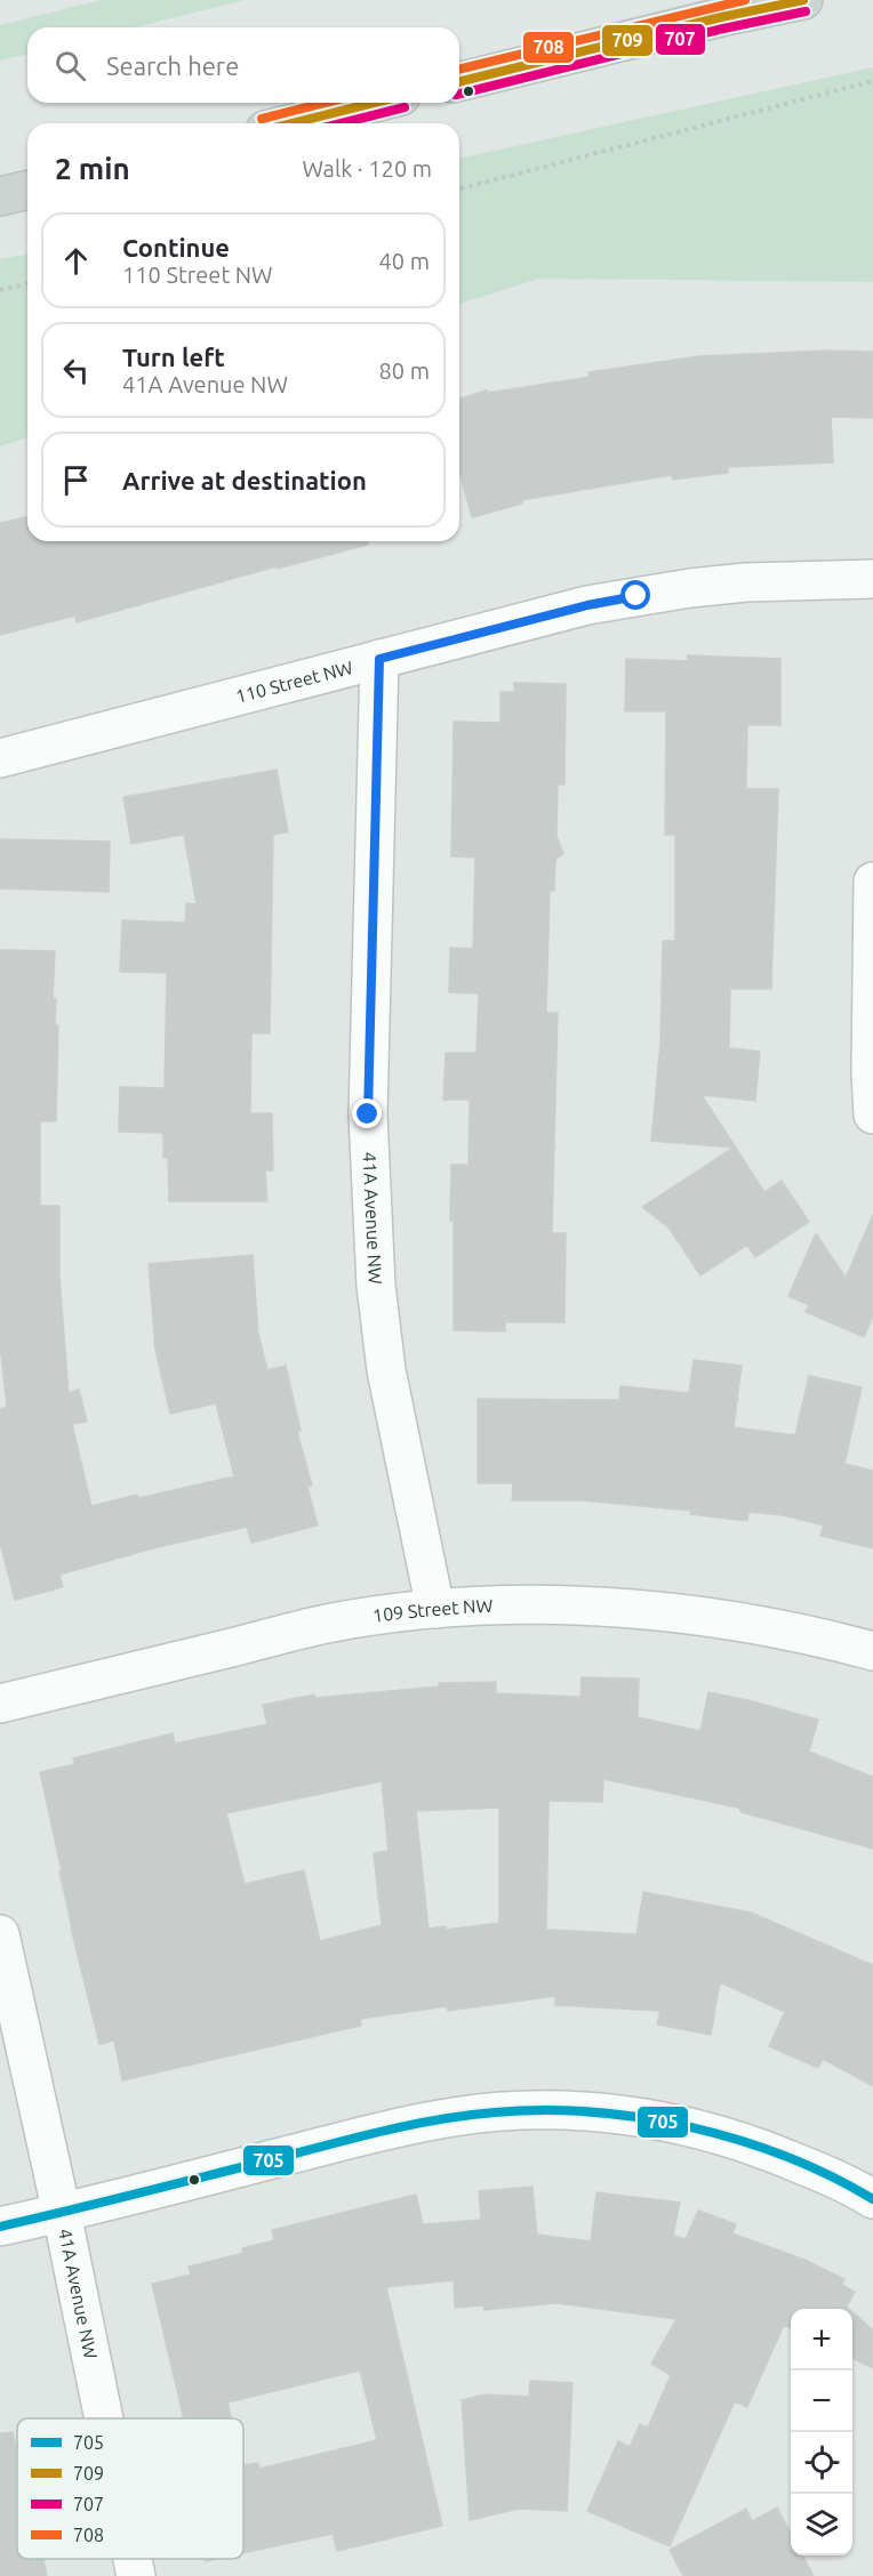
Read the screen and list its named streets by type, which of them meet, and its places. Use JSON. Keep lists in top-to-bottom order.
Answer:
{
  "streets": {
    "street": ["110 Street NW", "41A Avenue NW", "109 Street NW"]
  },
  "crossings": [
    ["110 Street NW", "41A Avenue NW"],
    ["41A Avenue NW", "109 Street NW"]
  ],
  "lines": [
    "transit line 709",
    "transit line 708",
    "transit line 707",
    "transit line 705"
  ],
  "legend": [
    "705",
    "709",
    "707",
    "708"
  ],
  "page": {
    "search": "Search here",
    "heading": ["2 min", "Walk · 120 m"],
    "list": [
      ["Continue", "110 Street NW", "40 m"],
      ["Turn left", "41A Avenue NW", "80 m"],
      "Arrive at destination"
    ],
    "map_buttons": ["+", "−"]
  }
}
